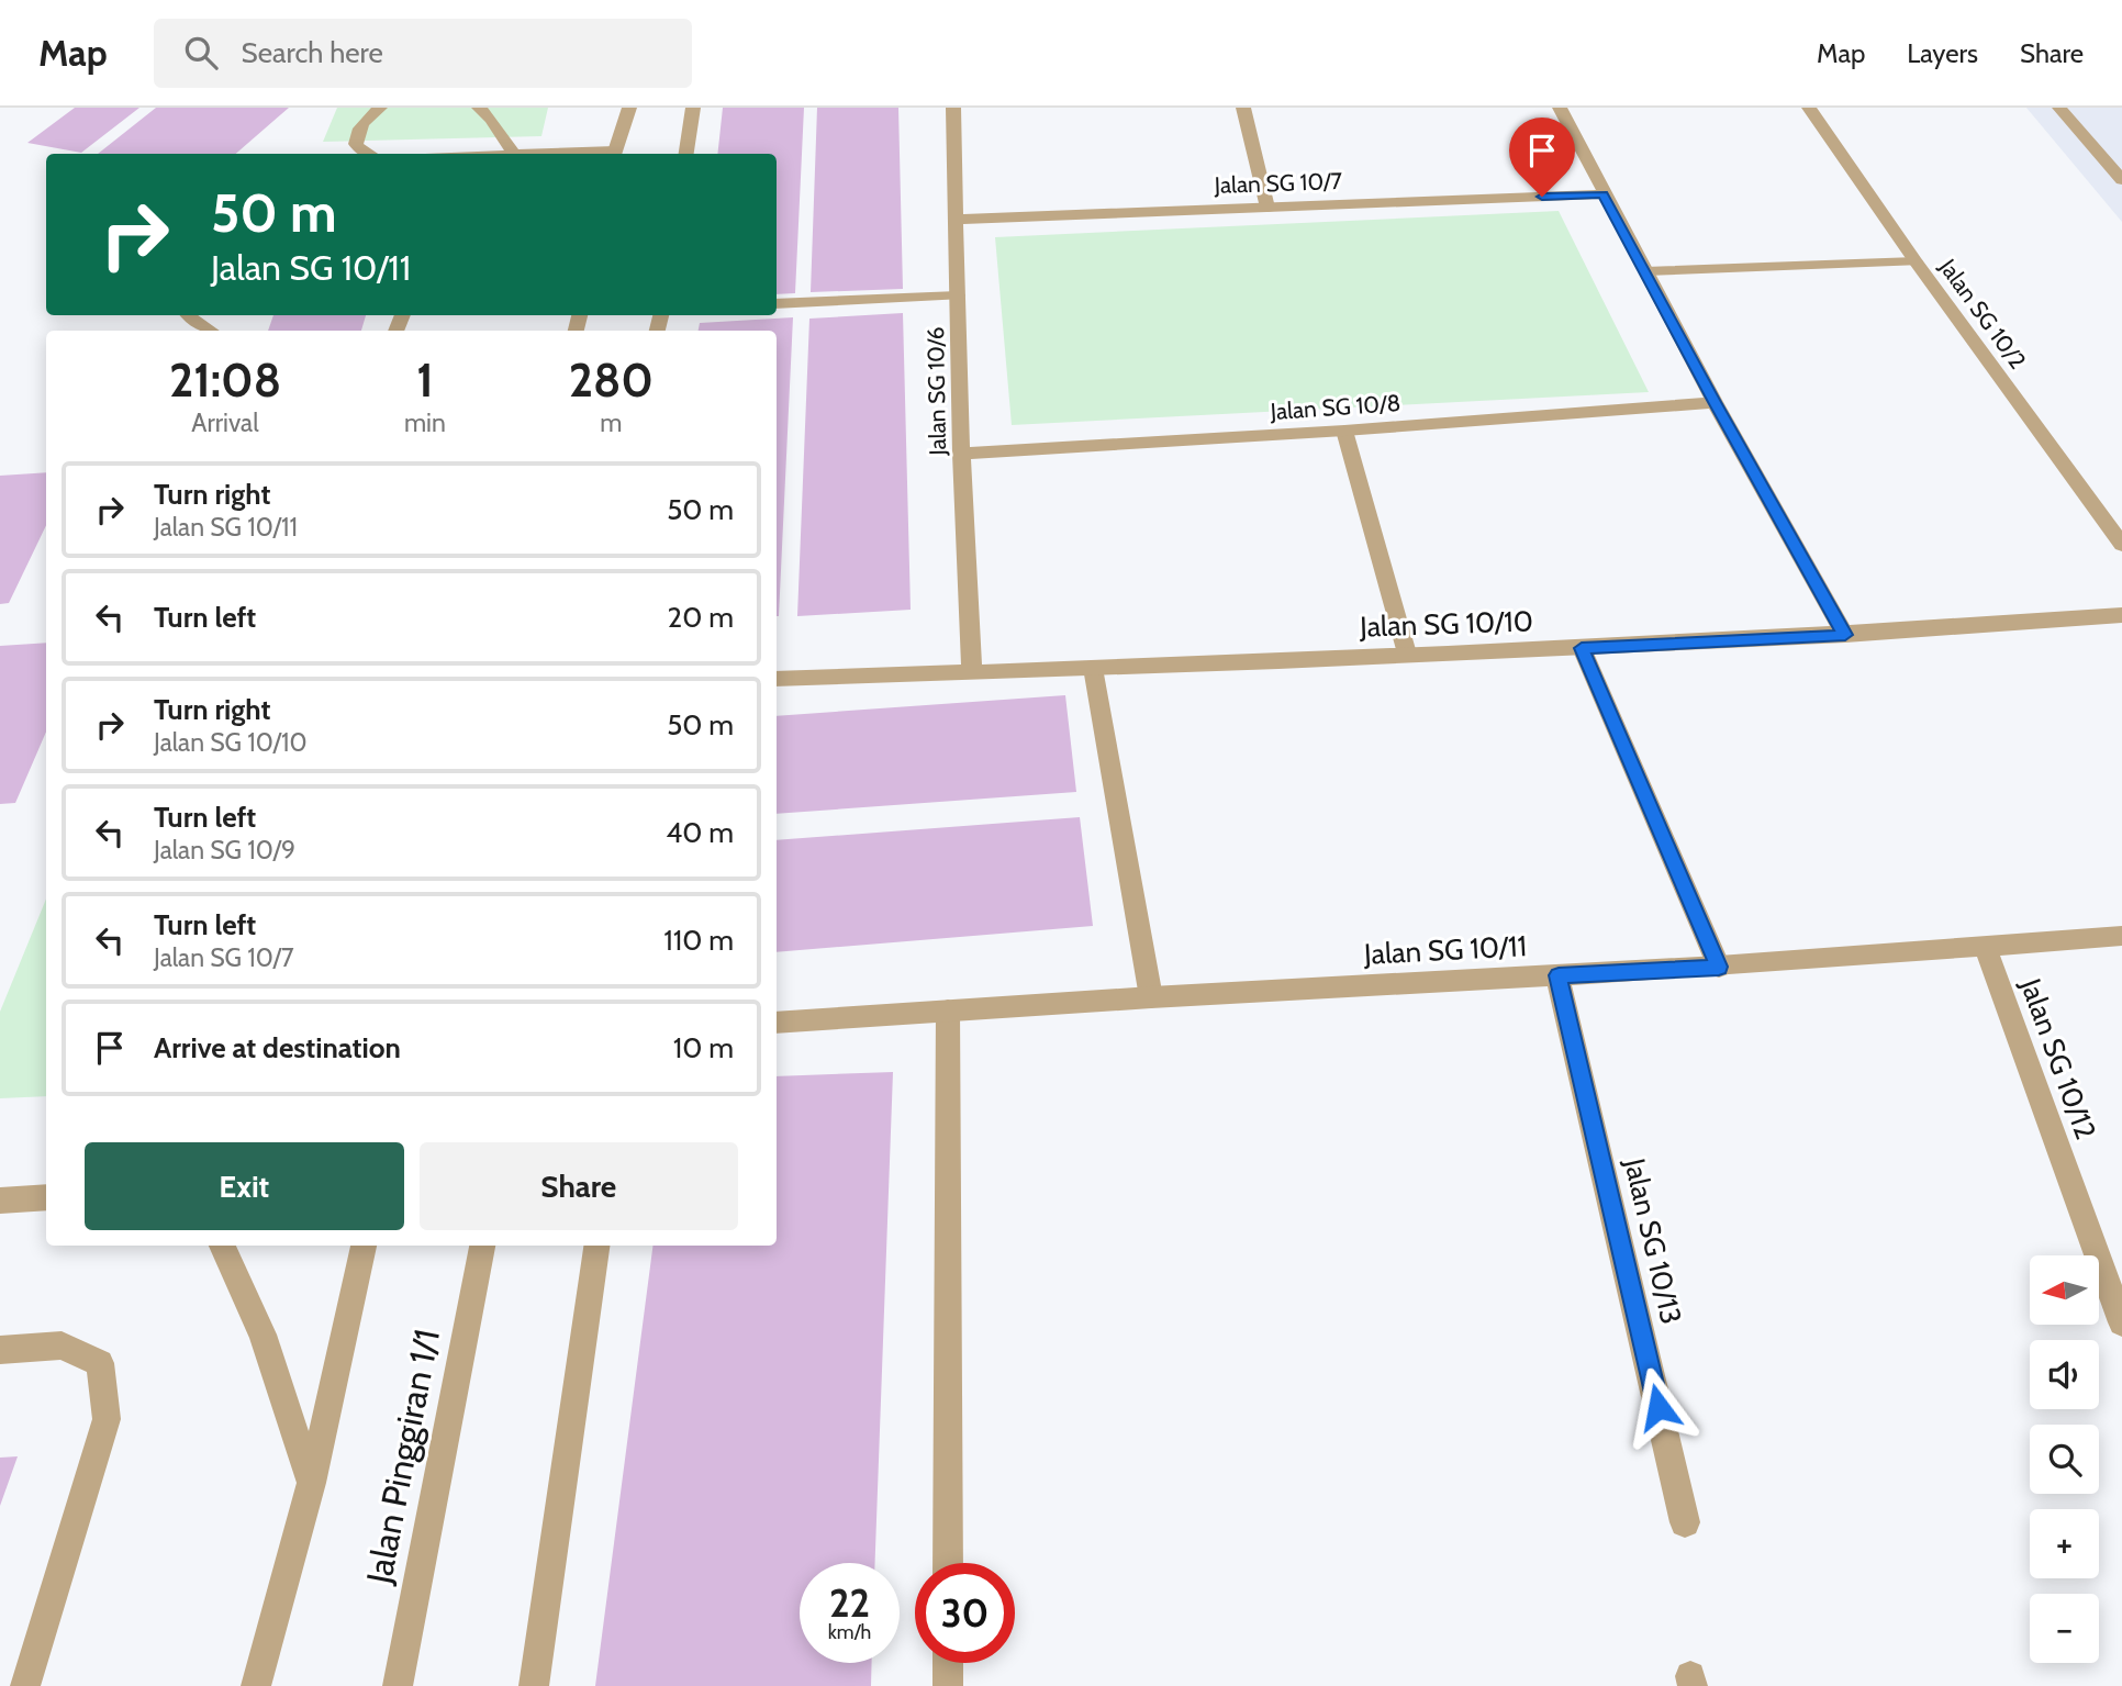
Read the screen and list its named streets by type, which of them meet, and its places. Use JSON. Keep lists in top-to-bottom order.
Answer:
{
  "streets": {
    "street": [
      "Jalan SG 10/7",
      "Jalan SG 10/2",
      "Jalan SG 10/6",
      "Jalan SG 10/8",
      "Jalan SG 10/10",
      "Jalan SG 10/11",
      "Jalan SG 10/12",
      "Jalan SG 10/13",
      "Jalan Pinggiran 1/1"
    ]
  },
  "crossings": [
    ["Jalan SG 10/7", "Jalan SG 10/6"],
    ["Jalan SG 10/6", "Jalan SG 10/8"],
    ["Jalan SG 10/6", "Jalan SG 10/10"],
    ["Jalan SG 10/11", "Jalan SG 10/12"],
    ["Jalan SG 10/11", "Jalan SG 10/13"]
  ],
  "north": "left",
  "page": {
    "header": "Map",
    "search": "Search here",
    "nav": ["Map", "Layers", "Share"],
    "turn": ["50 m", "Jalan SG 10/11"],
    "eta": [
      "21:08",
      "Arrival",
      "1",
      "min",
      "280",
      "m"
    ],
    "list": [
      {
        "name": "Turn right",
        "note": "Jalan SG 10/11",
        "value": "50 m"
      },
      {
        "name": "Turn left",
        "value": "20 m"
      },
      {
        "name": "Turn right",
        "note": "Jalan SG 10/10",
        "value": "50 m"
      },
      {
        "name": "Turn left",
        "note": "Jalan SG 10/9",
        "value": "40 m"
      },
      {
        "name": "Turn left",
        "note": "Jalan SG 10/7",
        "value": "110 m"
      },
      {
        "name": "Arrive at destination",
        "value": "10 m"
      }
    ],
    "buttons": ["Exit", "Share"],
    "map_buttons": ["+", "−"],
    "speed": "22 km/h",
    "limit": "30"
  }
}
